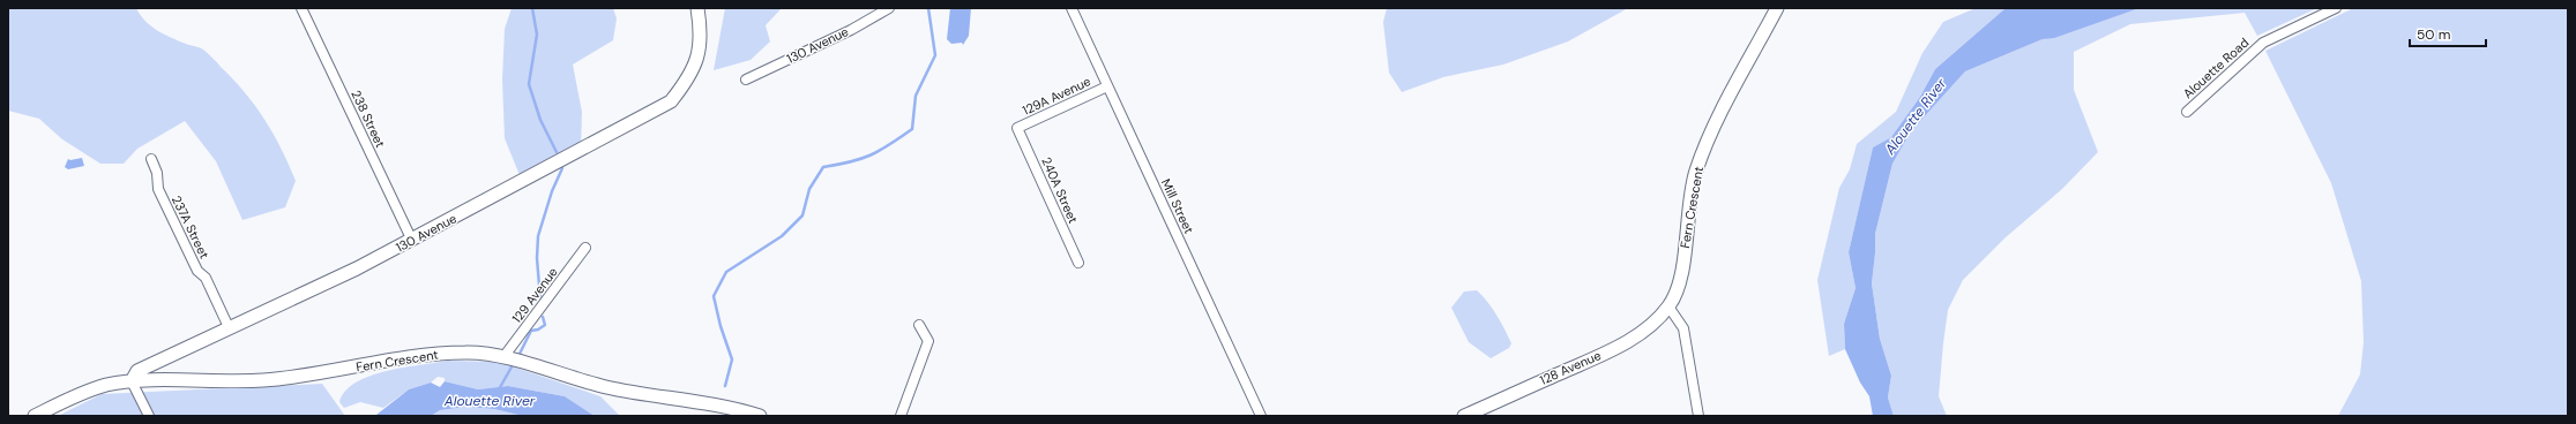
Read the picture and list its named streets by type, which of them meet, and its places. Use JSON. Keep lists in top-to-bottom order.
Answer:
{
  "streets": {
    "street": [
      "130 Avenue",
      "Alouette Road",
      "129A Avenue",
      "238 Street",
      "240A Street",
      "Mill Street",
      "Fern Crescent",
      "237A Street",
      "129 Avenue",
      "128 Avenue"
    ]
  },
  "crossings": [
    ["130 Avenue", "238 Street"],
    ["130 Avenue", "Fern Crescent"],
    ["130 Avenue", "237A Street"],
    ["129A Avenue", "240A Street"],
    ["129A Avenue", "Mill Street"],
    ["Fern Crescent", "129 Avenue"],
    ["Fern Crescent", "128 Avenue"]
  ],
  "water": ["Alouette River"],
  "scale_bar": "50 m"
}
